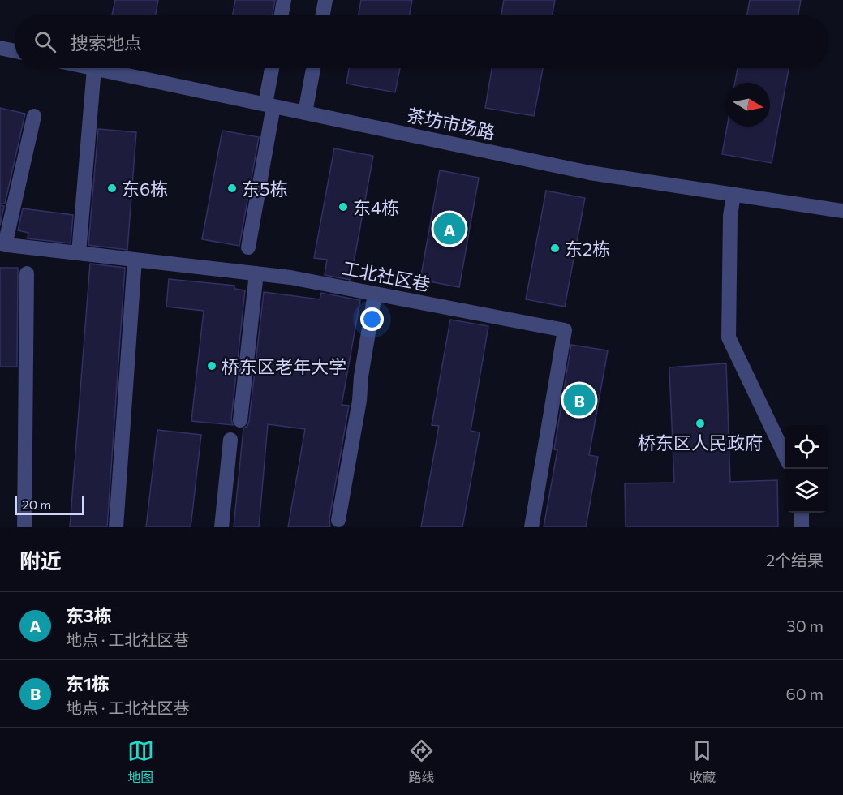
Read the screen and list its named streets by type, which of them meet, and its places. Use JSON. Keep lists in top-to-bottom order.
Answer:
{
  "streets": {
    "street": ["茶坊市场路", "工北社区巷"]
  },
  "places": [
    "东6栋",
    "东5栋",
    "东4栋",
    "东2栋",
    "桥东区老年大学",
    "桥东区人民政府"
  ],
  "scale_bar": "20 m",
  "north": "right",
  "page": {
    "search": "搜索地点",
    "pins": ["A", "B"],
    "scale": "20 m",
    "heading": ["附近", "2个结果"],
    "list": [
      {
        "mark": "A",
        "name": "东3栋",
        "note": "地点 · 工北社区巷",
        "value": "30 m"
      },
      {
        "mark": "B",
        "name": "东1栋",
        "note": "地点 · 工北社区巷",
        "value": "60 m"
      }
    ],
    "nav": ["地图", "路线", "收藏"]
  }
}
